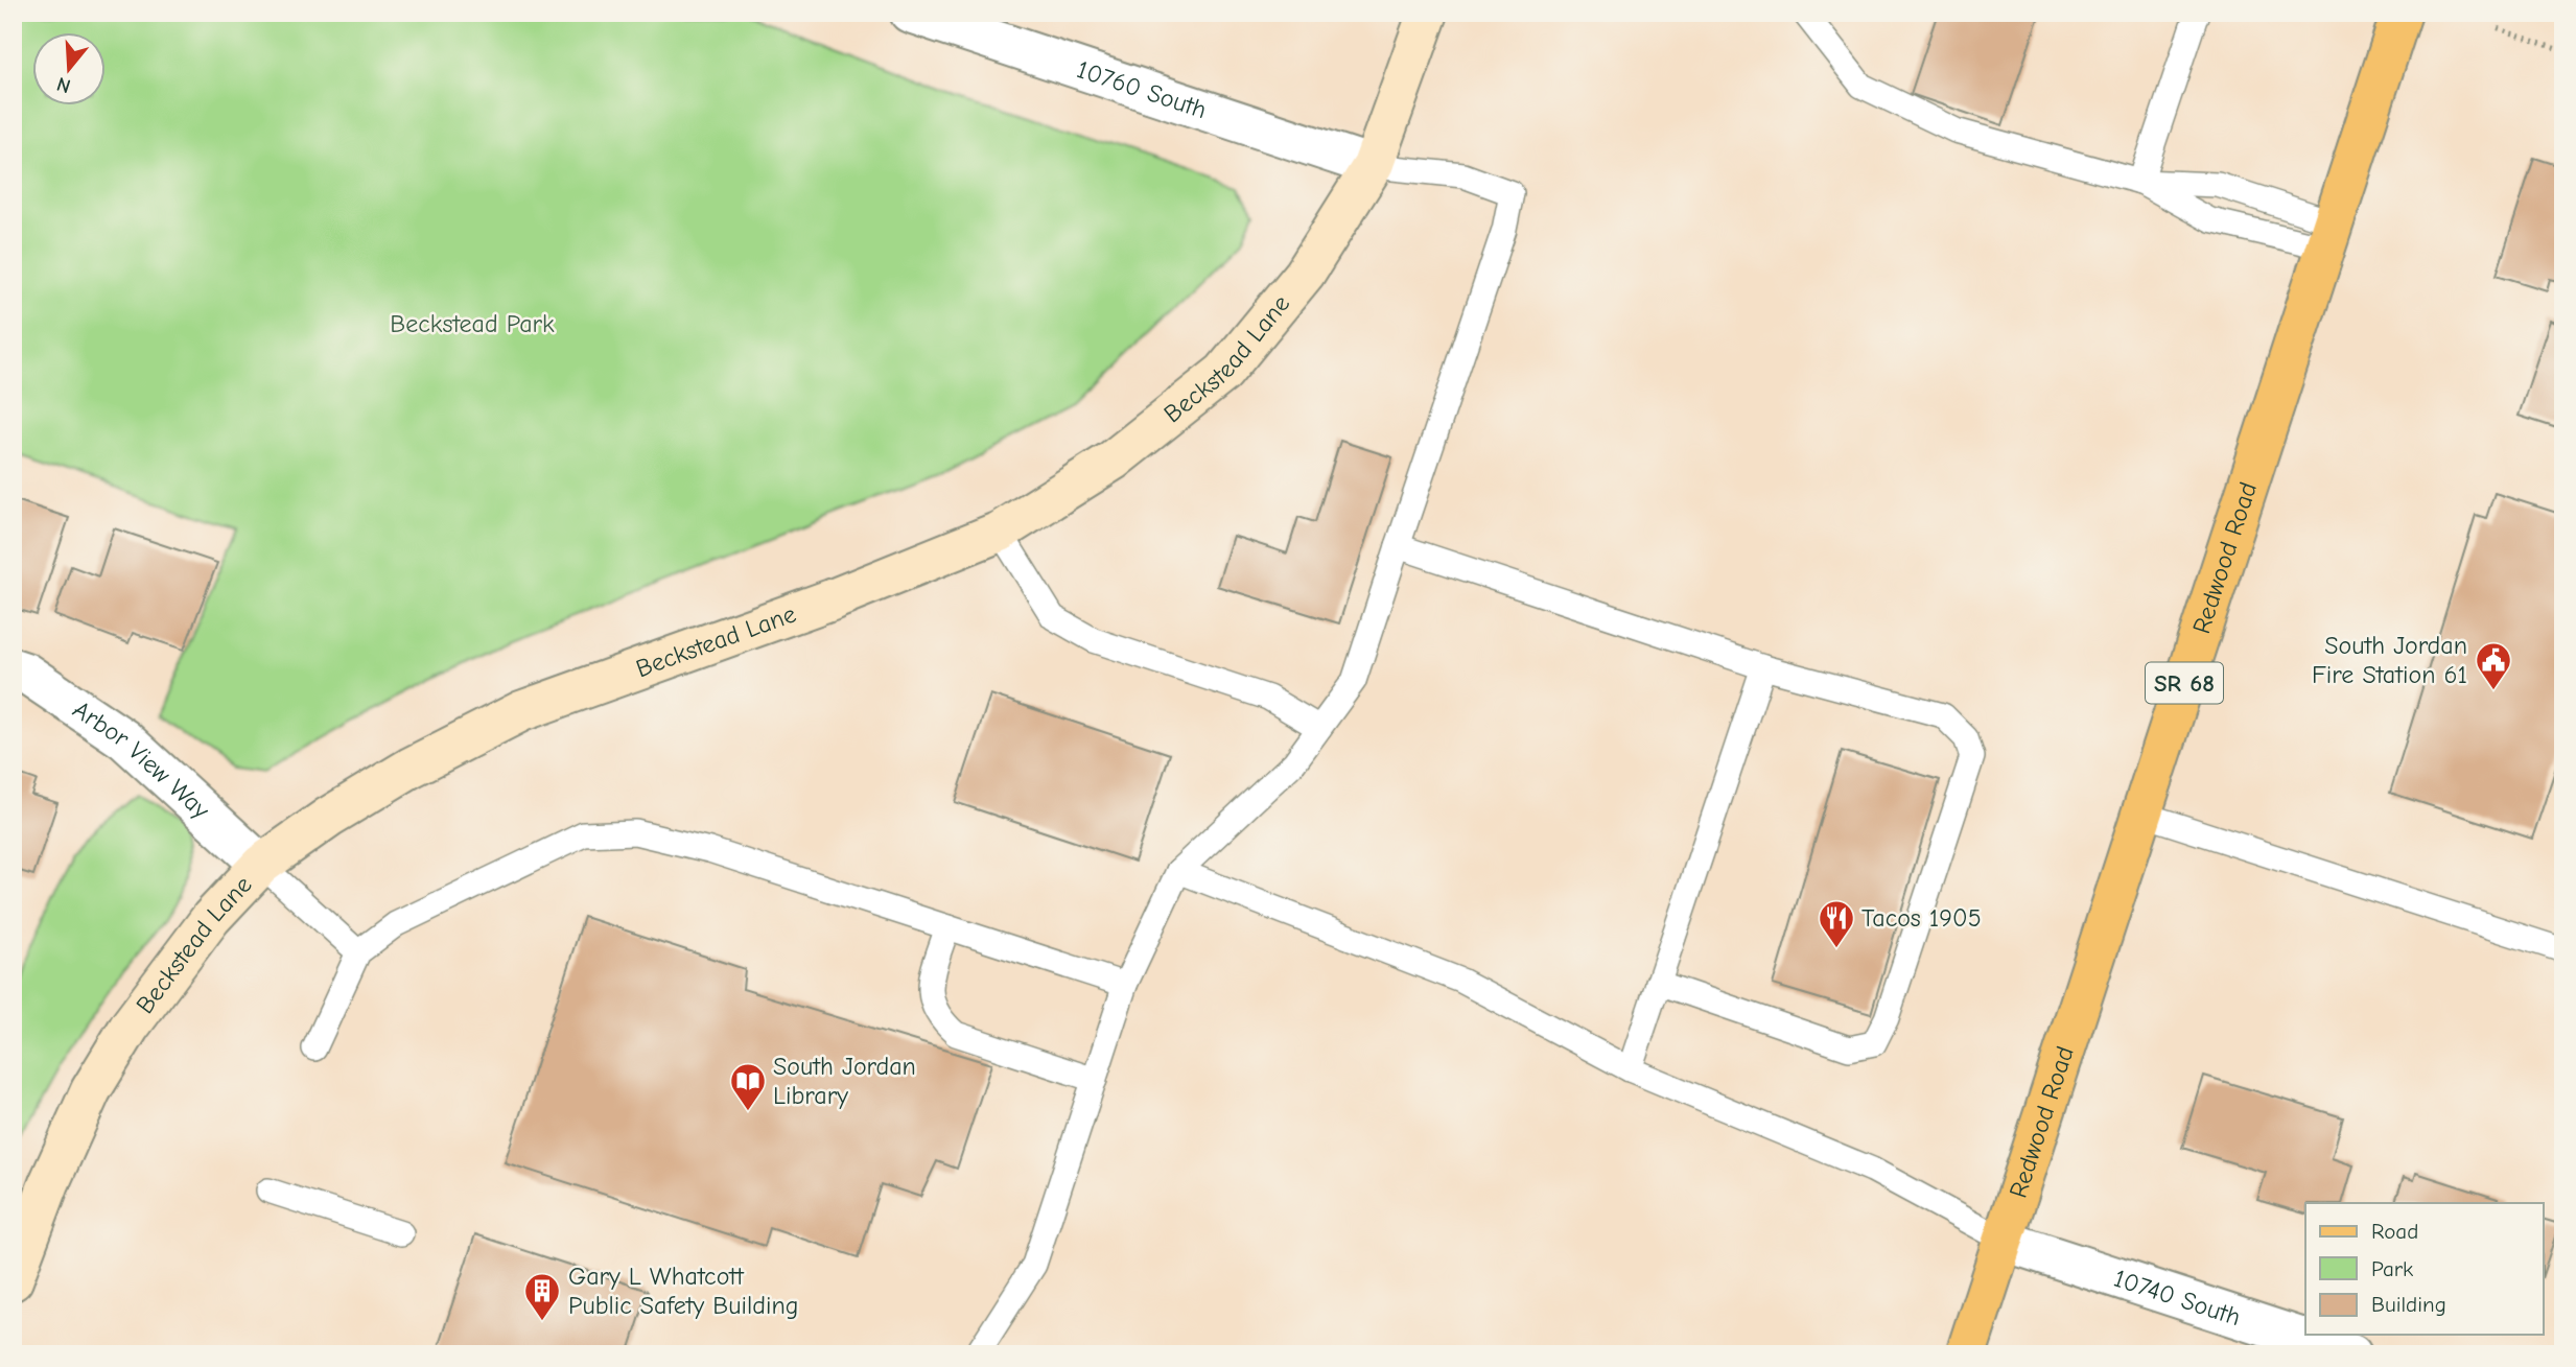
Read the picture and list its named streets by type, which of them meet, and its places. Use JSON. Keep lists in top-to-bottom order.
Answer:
{
  "streets": {
    "main road": ["Redwood Road", "SR 68"],
    "street": [
      "10760 South",
      "Beckstead Lane",
      "Arbor View Way",
      "10740 South"
    ]
  },
  "crossings": [
    ["10760 South", "Beckstead Lane"],
    ["Beckstead Lane", "Arbor View Way"],
    ["Redwood Road", "10740 South"]
  ],
  "parks": ["Beckstead Park"],
  "places": {
    "public building": ["South Jordan Fire Station 61"],
    "restaurant": ["Tacos 1905"],
    "library": ["South Jordan Library"],
    "building": ["Gary L Whatcott Public Safety Building"]
  },
  "legend": ["Road", "Park", "Building"],
  "north": "bottom"
}
